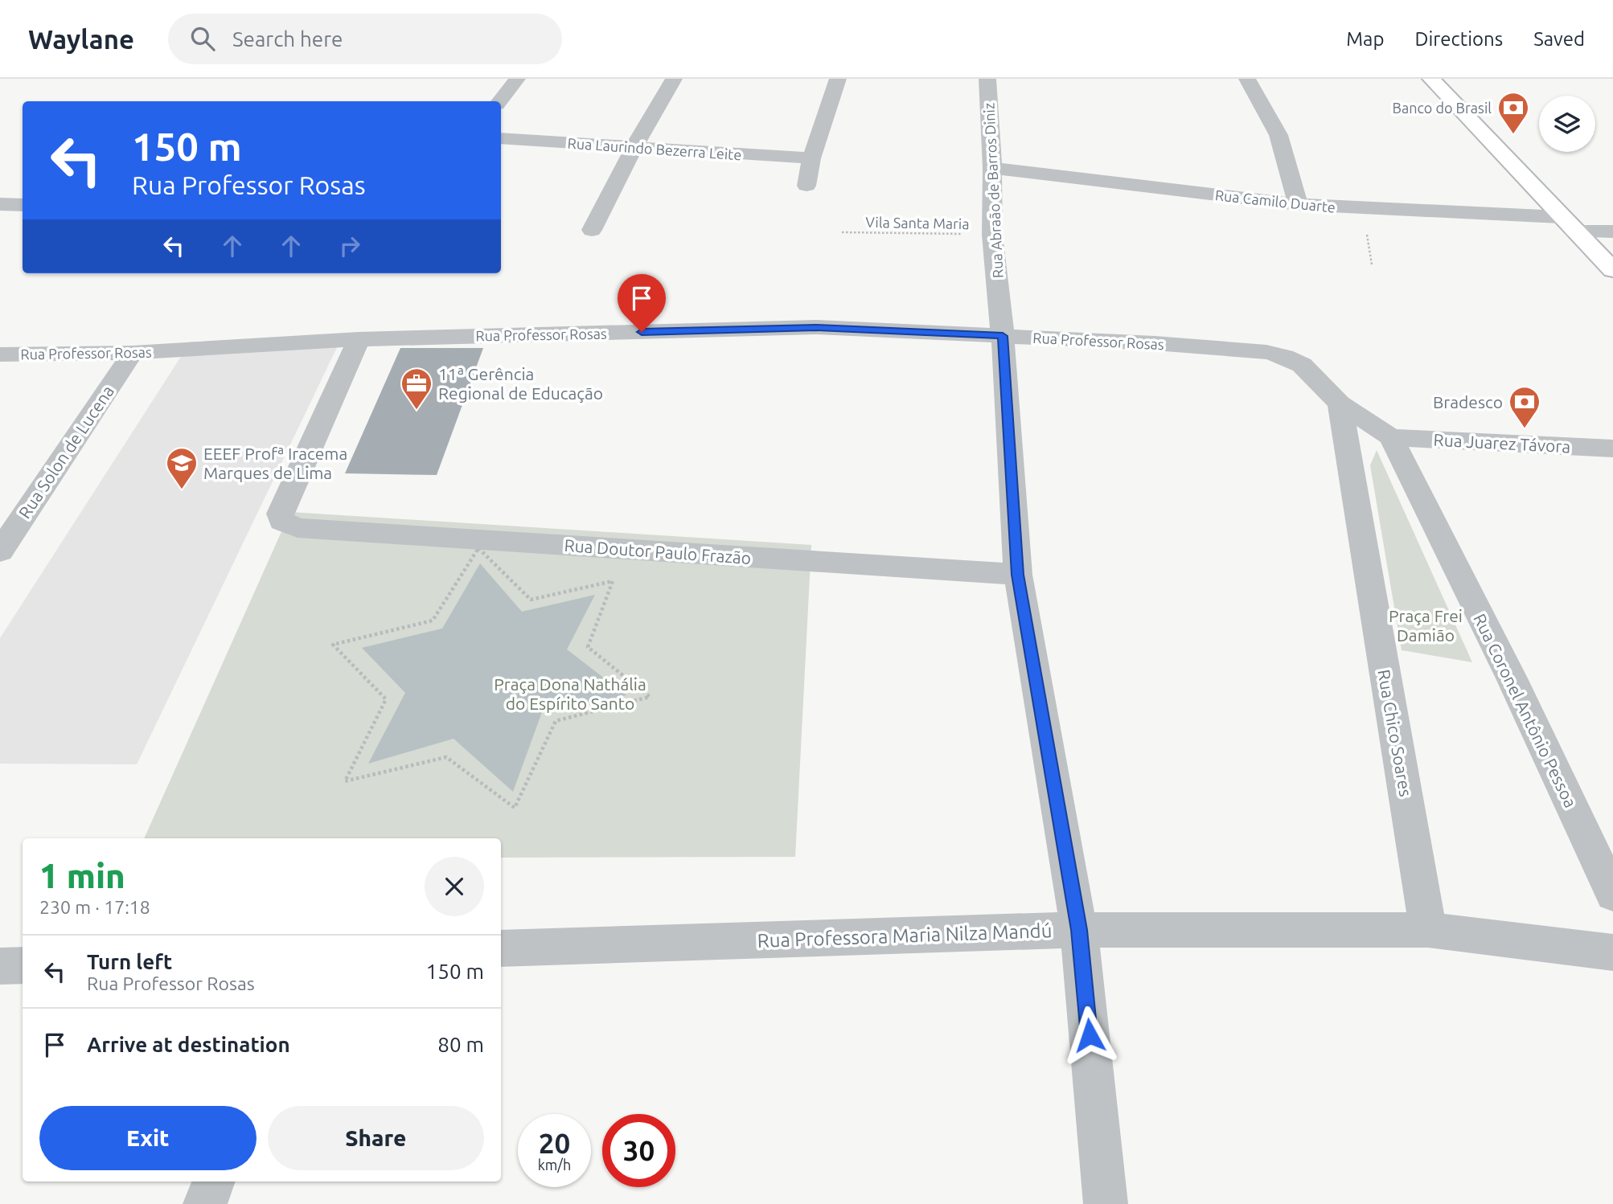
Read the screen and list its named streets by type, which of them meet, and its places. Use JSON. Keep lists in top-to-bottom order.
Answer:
{
  "streets": {
    "street": [
      "Rua Laurindo Bezerra Leite",
      "Rua Abraão de Barros Diniz",
      "Rua Camilo Duarte",
      "Rua Professor Rosas",
      "Rua Juarez Távora",
      "Rua Solon de Lucena",
      "Rua Doutor Paulo Frazão",
      "Rua Coronel Antônio Pessoa",
      "Rua Chico Soares",
      "Rua Professora Maria Nilza Mandú"
    ],
    "path": ["Vila Santa Maria"]
  },
  "crossings": [
    ["Rua Abraão de Barros Diniz", "Rua Camilo Duarte"],
    ["Rua Abraão de Barros Diniz", "Vila Santa Maria"],
    ["Rua Abraão de Barros Diniz", "Rua Professor Rosas"],
    ["Rua Abraão de Barros Diniz", "Rua Doutor Paulo Frazão"],
    ["Rua Abraão de Barros Diniz", "Rua Professora Maria Nilza Mandú"],
    ["Rua Professor Rosas", "Rua Juarez Távora"],
    ["Rua Professor Rosas", "Rua Solon de Lucena"],
    ["Rua Professor Rosas", "Rua Doutor Paulo Frazão"],
    ["Rua Professor Rosas", "Rua Coronel Antônio Pessoa"],
    ["Rua Professor Rosas", "Rua Chico Soares"],
    ["Rua Juarez Távora", "Rua Coronel Antônio Pessoa"],
    ["Rua Chico Soares", "Rua Professora Maria Nilza Mandú"]
  ],
  "parks": ["Praça Frei Damião", "Praça Dona Nathália do Espírito Santo"],
  "places": {
    "bank": ["Banco do Brasil", "Bradesco"],
    "office": ["11ª Gerência Regional de Educação"],
    "school or university": ["EEEF Profª Iracema Marques de Lima"]
  },
  "page": {
    "header": "Waylane",
    "search": "Search here",
    "nav": ["Map", "Directions", "Saved"],
    "turn": ["150 m", "Rua Professor Rosas"],
    "heading": ["1 min", "230 m · 17:18"],
    "list": [
      {
        "name": "Turn left",
        "note": "Rua Professor Rosas",
        "value": "150 m"
      },
      {
        "name": "Arrive at destination",
        "value": "80 m"
      }
    ],
    "buttons": ["Exit", "Share"],
    "speed": "20 km/h",
    "limit": "30"
  }
}
